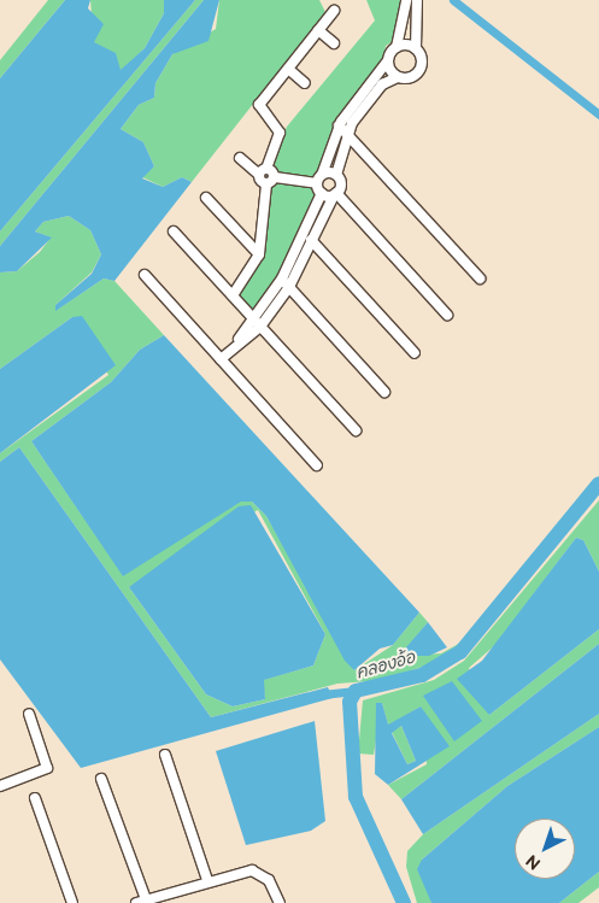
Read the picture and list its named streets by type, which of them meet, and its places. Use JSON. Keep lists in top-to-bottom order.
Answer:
{
  "water": ["คลองอ้อ"],
  "north": "bottom left"
}
